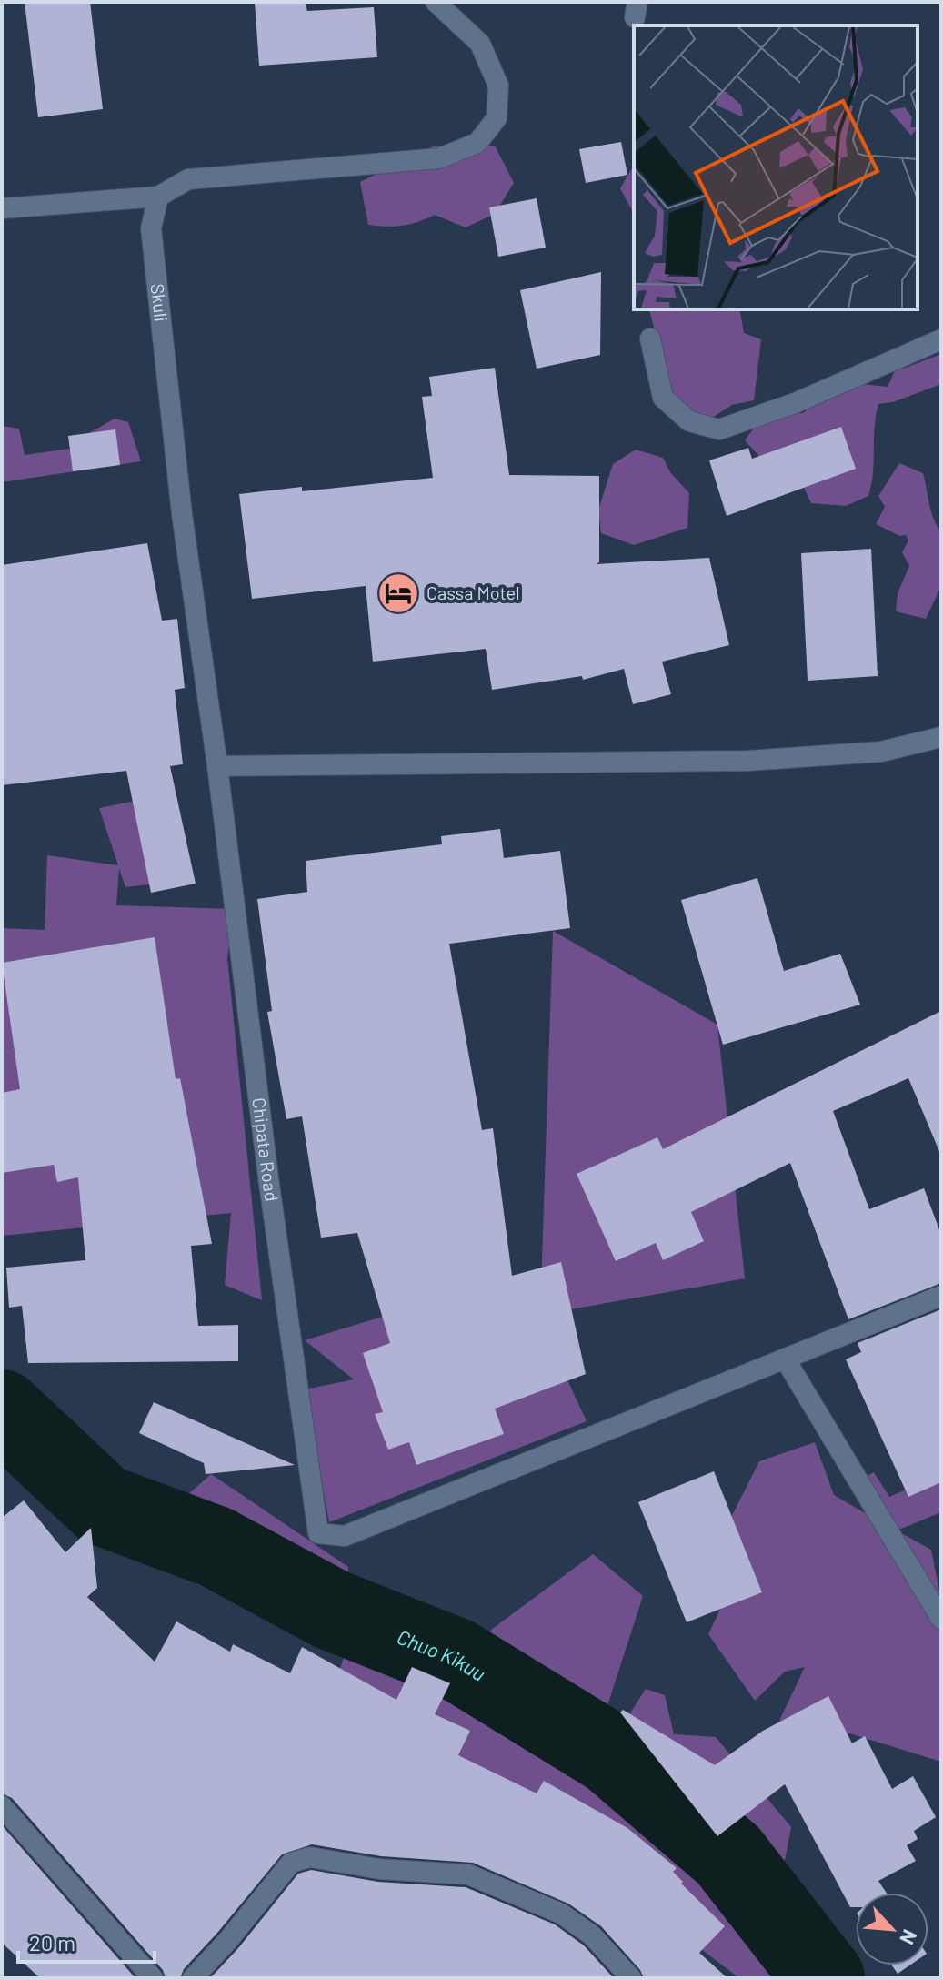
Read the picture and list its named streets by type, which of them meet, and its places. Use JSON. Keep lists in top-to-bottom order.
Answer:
{
  "streets": {
    "street": ["Skuli", "Chipata Road"]
  },
  "crossings": [
    ["Skuli", "Chipata Road"]
  ],
  "water": ["Chuo Kikuu"],
  "places": {
    "hotel": ["Cassa Motel"]
  },
  "scale_bar": "20 m",
  "north": "bottom right"
}
